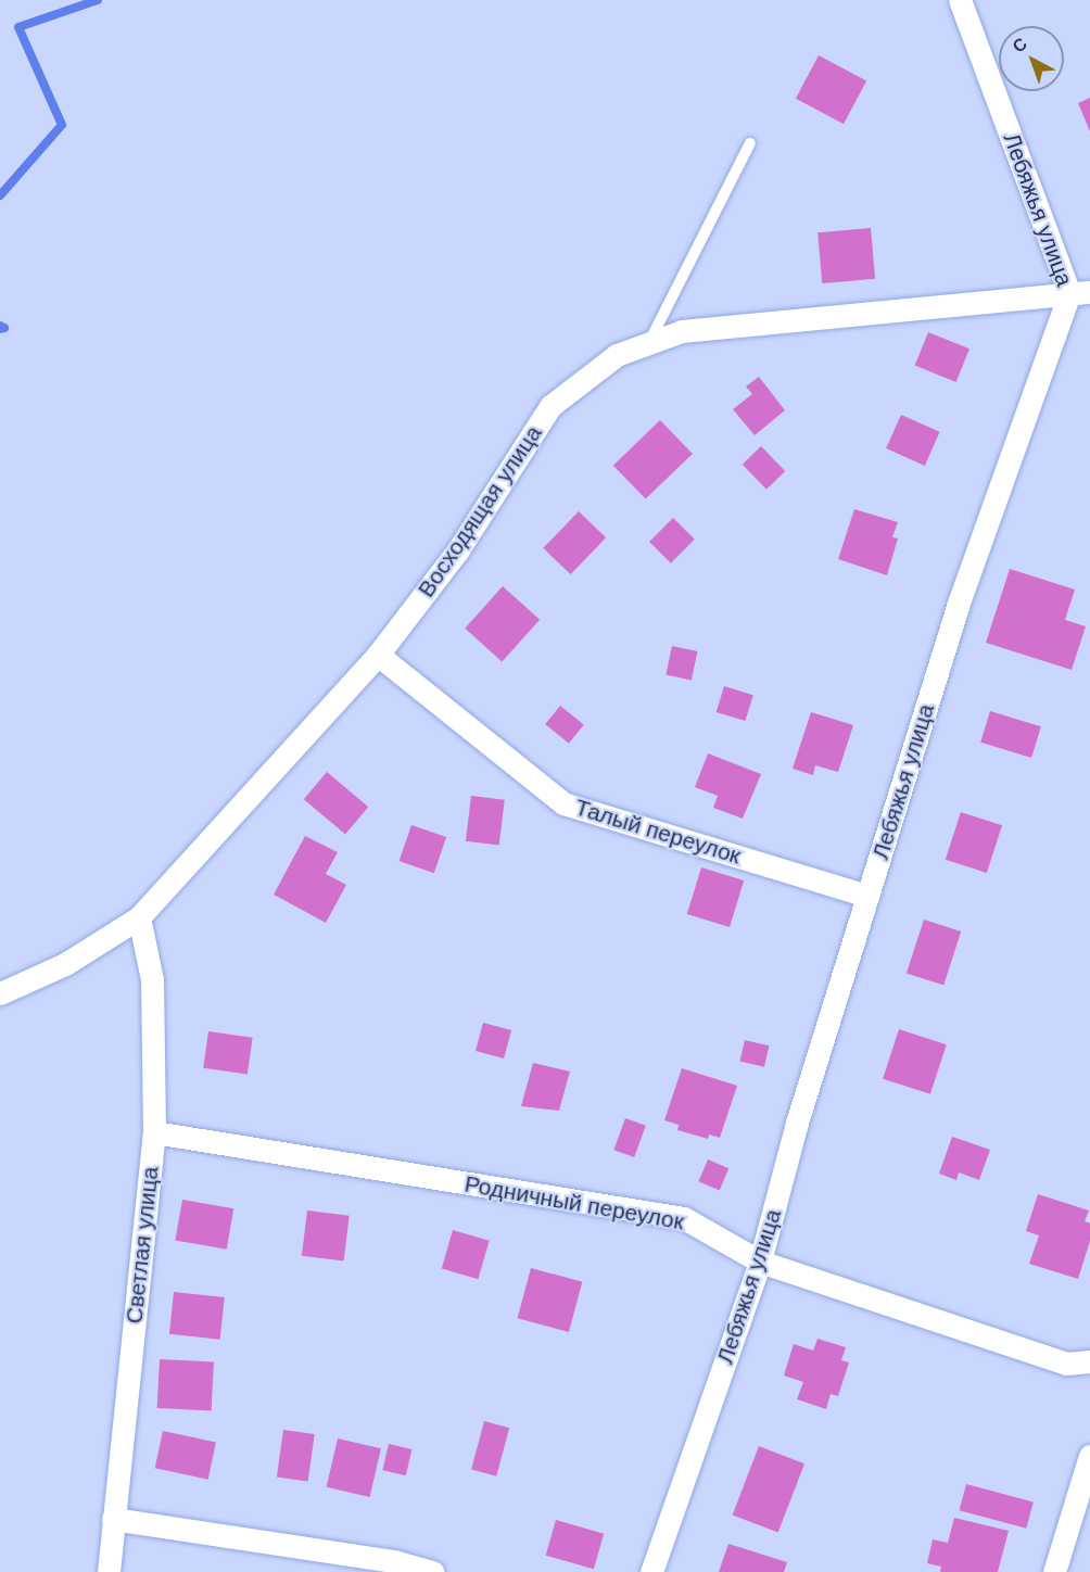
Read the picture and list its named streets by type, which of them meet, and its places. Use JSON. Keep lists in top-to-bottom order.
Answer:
{
  "streets": {
    "street": [
      "Лебяжья улица",
      "Восходящая улица",
      "Талый переулок",
      "Родничный переулок",
      "Светлая улица"
    ]
  },
  "crossings": [
    ["Лебяжья улица", "Восходящая улица"],
    ["Лебяжья улица", "Талый переулок"],
    ["Лебяжья улица", "Родничный переулок"],
    ["Восходящая улица", "Талый переулок"],
    ["Восходящая улица", "Светлая улица"],
    ["Родничный переулок", "Светлая улица"]
  ],
  "north": "top left"
}
